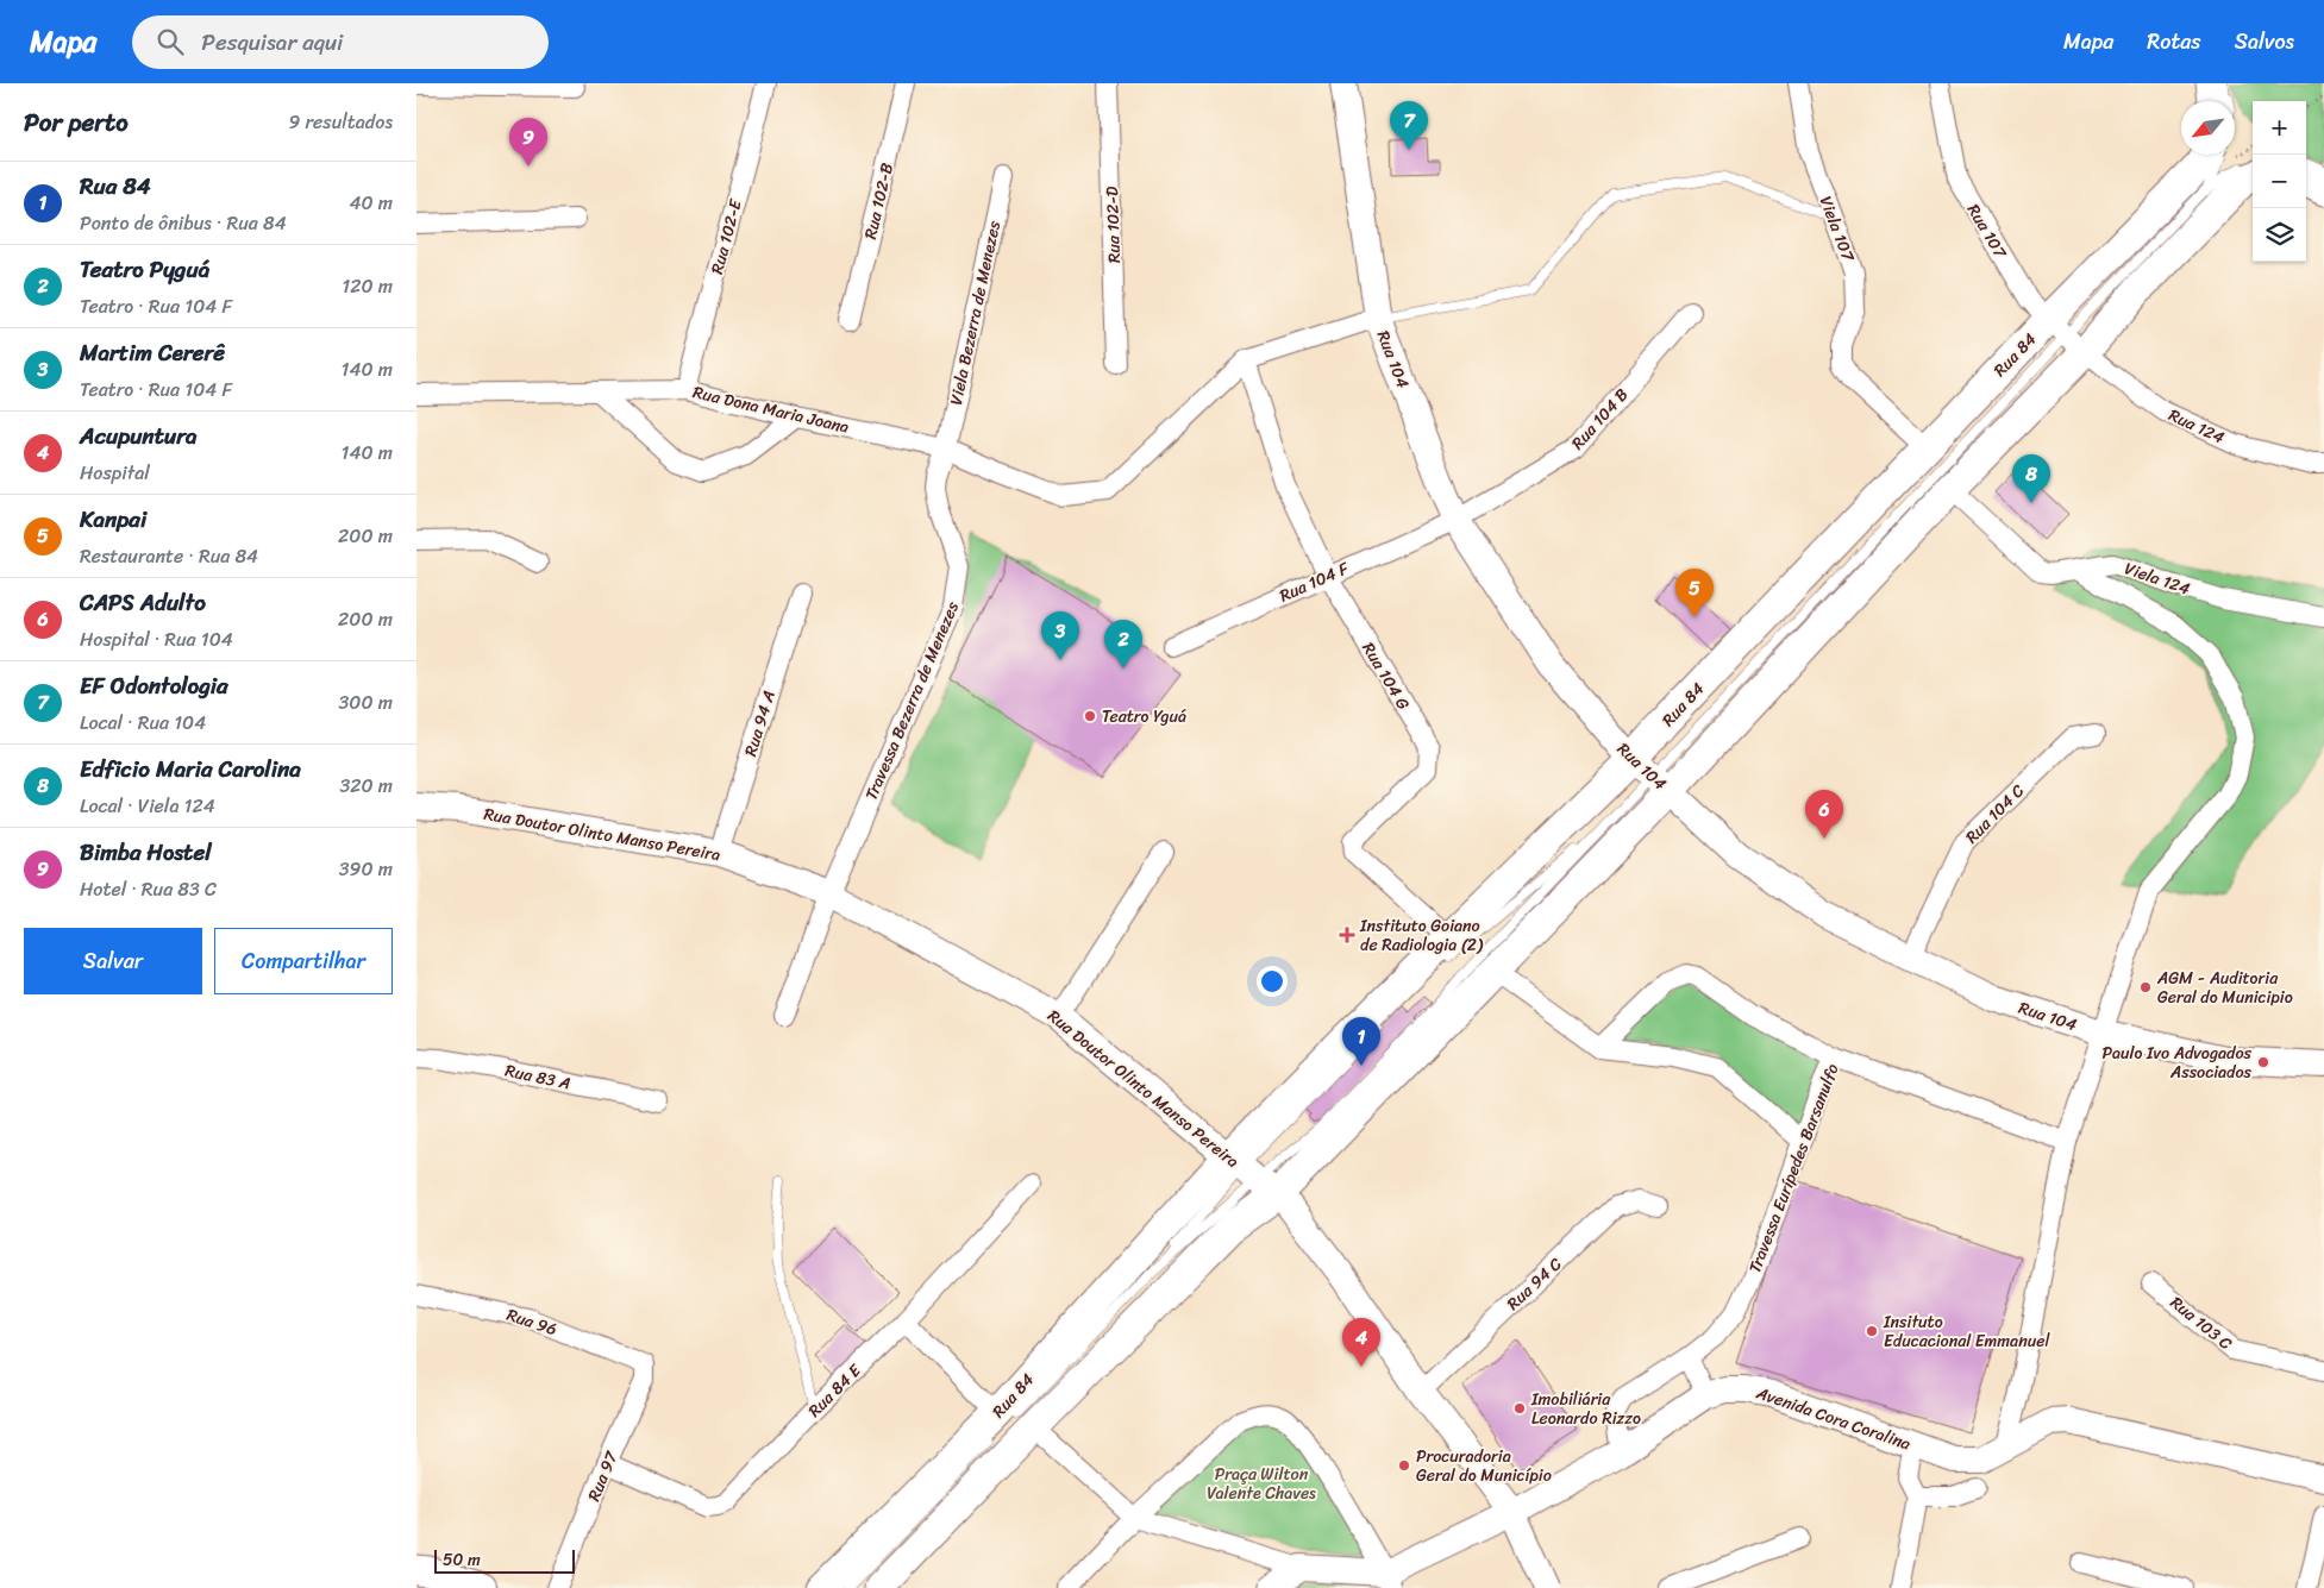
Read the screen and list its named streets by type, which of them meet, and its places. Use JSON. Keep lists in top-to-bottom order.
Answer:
{
  "streets": {
    "main road": ["Rua 84"],
    "street": [
      "Rua 102-B",
      "Rua 102-D",
      "Viela 107",
      "Rua 107",
      "Rua 102-E",
      "Viela Bezerra de Menezes",
      "Rua 104",
      "Rua Dona Maria Joana",
      "Rua 104 B",
      "Rua 124",
      "Viela 124",
      "Rua 104 F",
      "Rua 104 G",
      "Travessa Bezerra de Menezes",
      "Rua 94 A",
      "Rua 104 C",
      "Rua Doutor Olinto Manso Pereira",
      "Rua 83 A",
      "Travessa Eurípedes Barsanulfo",
      "Rua 94 C",
      "Rua 96",
      "Rua 103 C",
      "Rua 84 E",
      "Avenida Cora Coralina",
      "Rua 97"
    ]
  },
  "crossings": [
    ["Viela 107", "Rua 84"],
    ["Rua 107", "Rua 84"],
    ["Rua 107", "Rua 124"],
    ["Rua 102-E", "Rua Dona Maria Joana"],
    ["Viela Bezerra de Menezes", "Rua Dona Maria Joana"],
    ["Viela Bezerra de Menezes", "Travessa Bezerra de Menezes"],
    ["Rua 84", "Rua 104"],
    ["Rua 84", "Rua 124"],
    ["Rua 84", "Viela 124"],
    ["Rua 84", "Rua 104 G"],
    ["Rua 84", "Rua Doutor Olinto Manso Pereira"],
    ["Rua 104", "Rua 104 B"],
    ["Rua 104", "Rua 104 F"],
    ["Rua 104", "Rua 104 C"],
    ["Rua Dona Maria Joana", "Travessa Bezerra de Menezes"],
    ["Rua 104 B", "Rua 104 F"],
    ["Rua 104 F", "Rua 104 G"],
    ["Travessa Bezerra de Menezes", "Rua Doutor Olinto Manso Pereira"],
    ["Rua 94 A", "Rua Doutor Olinto Manso Pereira"],
    ["Rua Doutor Olinto Manso Pereira", "Rua 94 C"],
    ["Rua Doutor Olinto Manso Pereira", "Avenida Cora Coralina"],
    ["Travessa Eurípedes Barsanulfo", "Avenida Cora Coralina"],
    ["Rua 96", "Rua 97"],
    ["Rua 84 E", "Rua 97"]
  ],
  "parks": ["Praça Wilton Valente Chaves"],
  "places": {
    "other": [
      "Teatro Yguá",
      "AGM - Auditoria Geral do Municipio",
      "Paulo Ivo Advogados Associados",
      "Insituto Educacional Emmanuel",
      "Imobiliária Leonardo Rizzo",
      "Procuradoria Geral do Município"
    ],
    "health": ["Instituto Goiano de Radiologia (2)"]
  },
  "scale_bar": "50 m",
  "north": "bottom left",
  "page": {
    "header": "Mapa",
    "search": "Pesquisar aqui",
    "nav": ["Mapa", "Rotas", "Salvos"],
    "heading": ["Por perto", "9 resultados"],
    "map_buttons": ["+", "−"],
    "pins": [
      "7",
      "9",
      "8",
      "5",
      "3",
      "2",
      "6",
      "1",
      "4"
    ],
    "list": [
      {
        "mark": "1",
        "name": "Rua 84",
        "note": "Ponto de ônibus · Rua 84",
        "value": "40 m"
      },
      {
        "mark": "2",
        "name": "Teatro Pyguá",
        "note": "Teatro · Rua 104 F",
        "value": "120 m"
      },
      {
        "mark": "3",
        "name": "Martim Cererê",
        "note": "Teatro · Rua 104 F",
        "value": "140 m"
      },
      {
        "mark": "4",
        "name": "Acupuntura",
        "note": "Hospital",
        "value": "140 m"
      },
      {
        "mark": "5",
        "name": "Kanpai",
        "note": "Restaurante · Rua 84",
        "value": "200 m"
      },
      {
        "mark": "6",
        "name": "CAPS Adulto",
        "note": "Hospital · Rua 104",
        "value": "200 m"
      },
      {
        "mark": "7",
        "name": "EF Odontologia",
        "note": "Local · Rua 104",
        "value": "300 m"
      },
      {
        "mark": "8",
        "name": "Edficio Maria Carolina",
        "note": "Local · Viela 124",
        "value": "320 m"
      },
      {
        "mark": "9",
        "name": "Bimba Hostel",
        "note": "Hotel · Rua 83 C",
        "value": "390 m"
      }
    ],
    "buttons": ["Salvar", "Compartilhar"],
    "scale": "50 m"
  }
}
